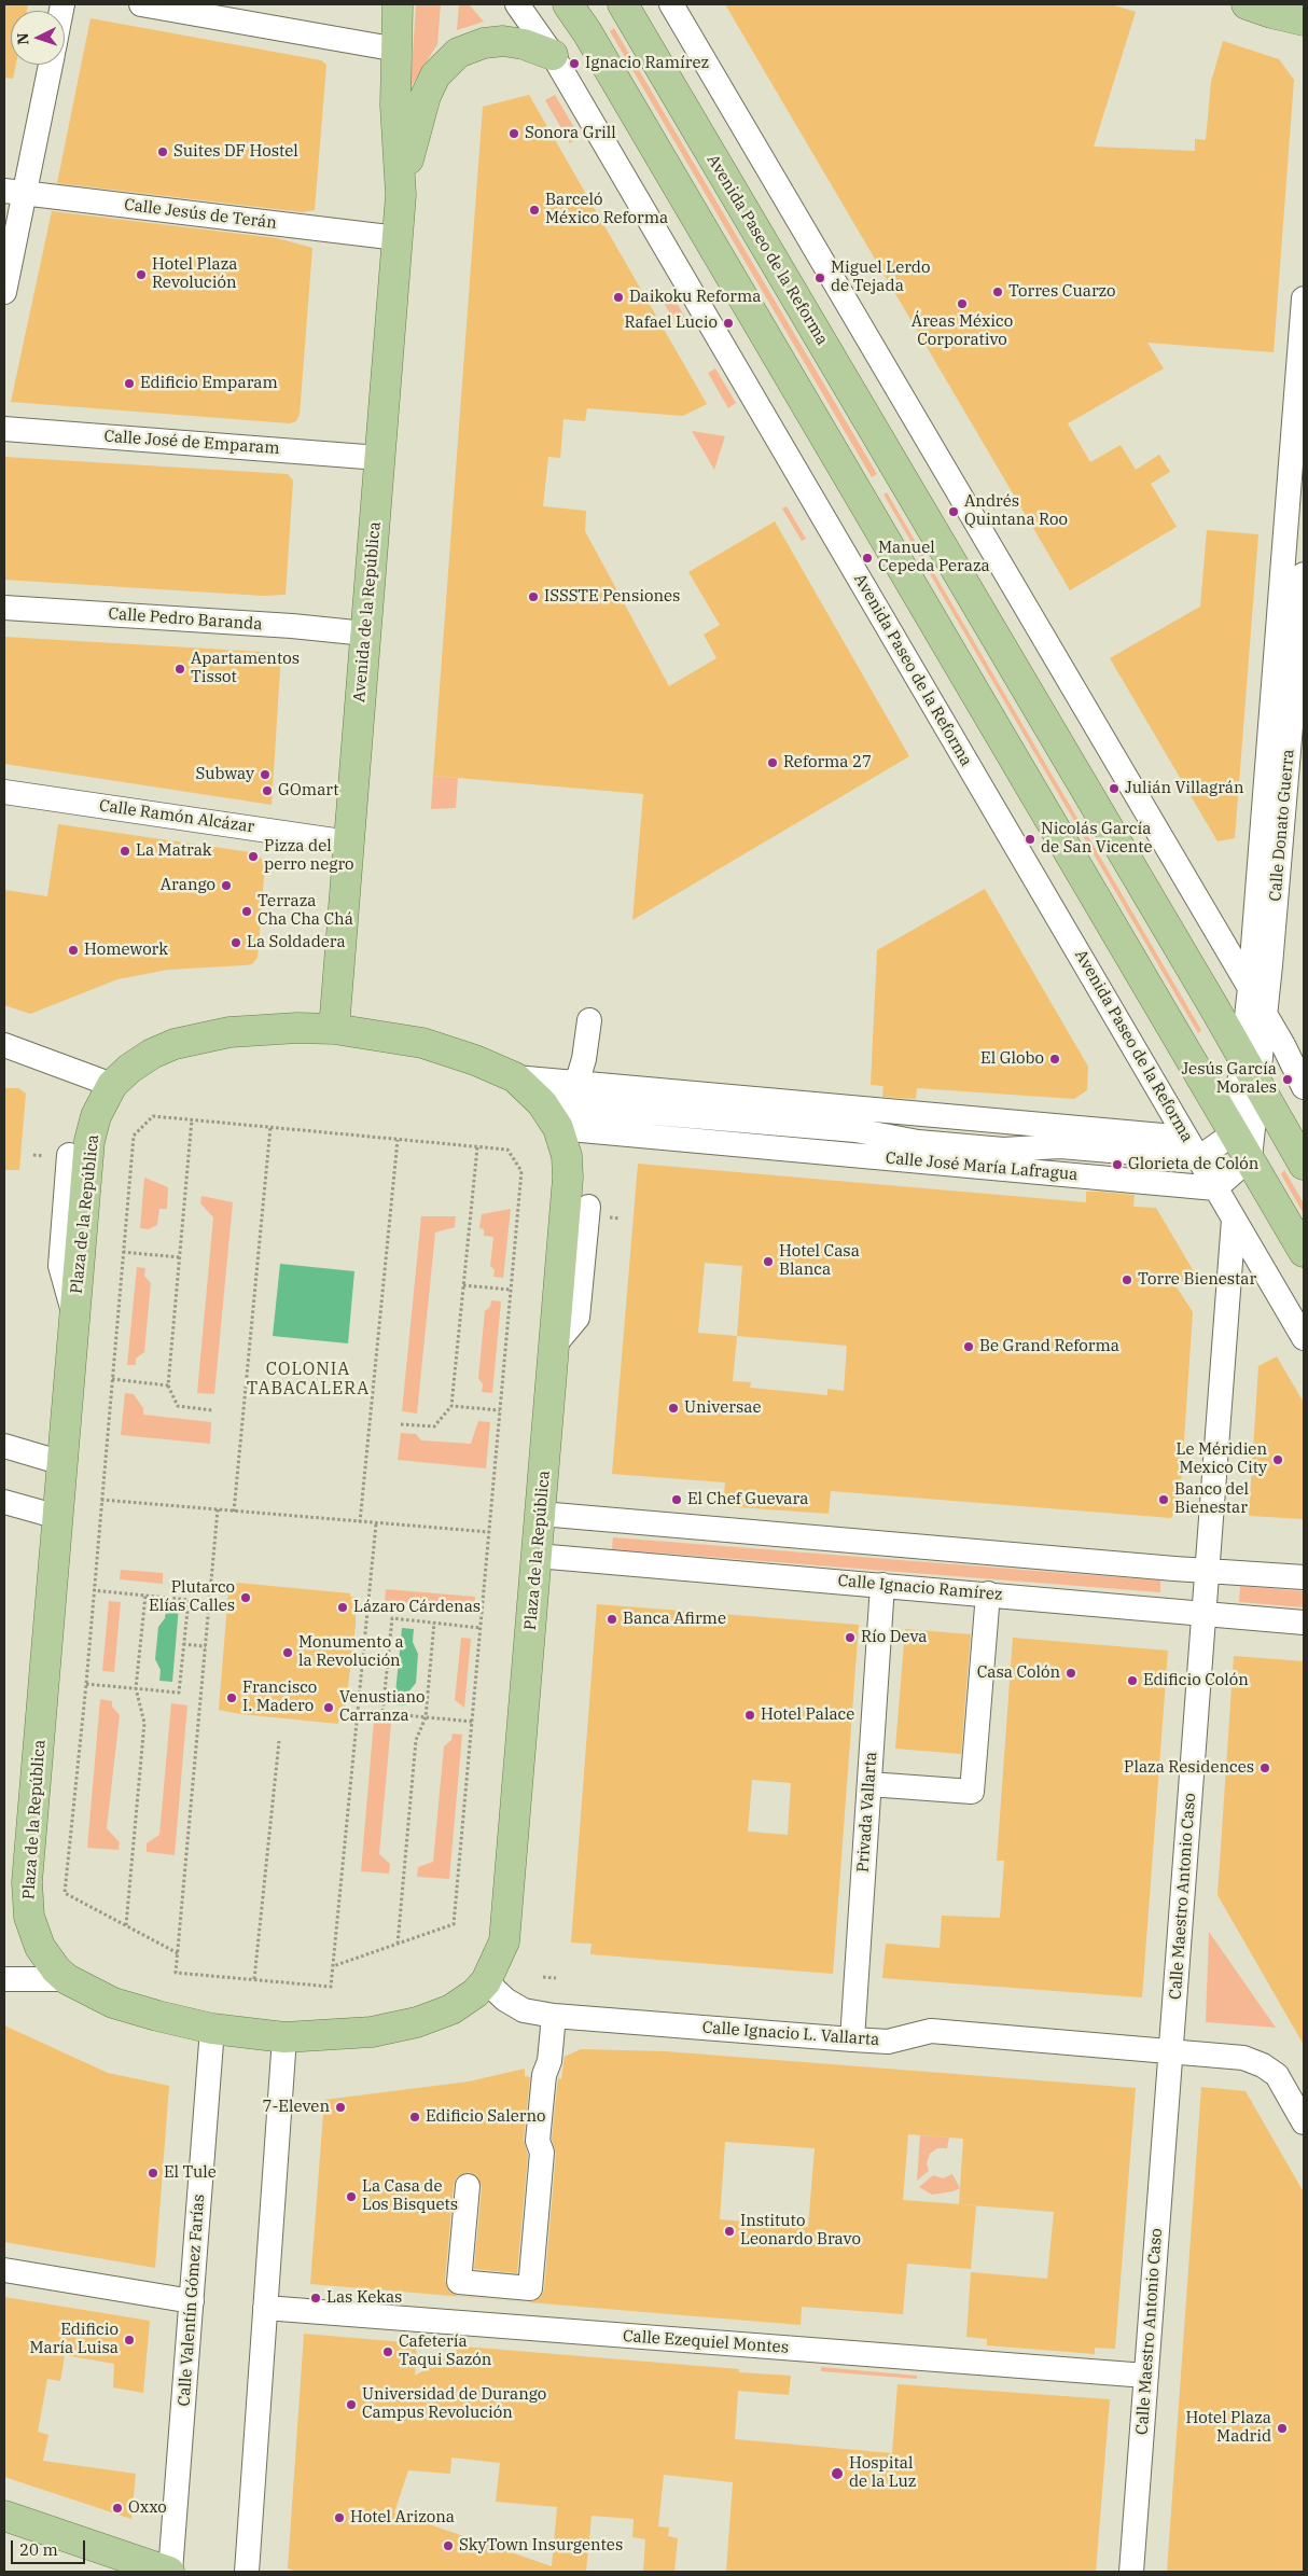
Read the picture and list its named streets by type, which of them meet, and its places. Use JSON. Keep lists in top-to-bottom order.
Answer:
{
  "streets": {
    "main road": ["Avenida Paseo de la Reforma", "Avenida de la República", "Plaza de la República"],
    "street": [
      "Calle Jesús de Terán",
      "Calle José de Emparam",
      "Calle Pedro Baranda",
      "Calle Ramón Alcázar",
      "Calle Donato Guerra",
      "Calle José María Lafragua",
      "Calle Ignacio Ramírez",
      "Privada Vallarta",
      "Calle Maestro Antonio Caso",
      "Calle Ignacio L. Vallarta",
      "Calle Valentín Gómez Farías",
      "Calle Ezequiel Montes"
    ]
  },
  "crossings": [
    ["Calle Jesús de Terán", "Avenida de la República"],
    ["Avenida Paseo de la Reforma", "Avenida de la República"],
    ["Avenida Paseo de la Reforma", "Calle José María Lafragua"],
    ["Avenida Paseo de la Reforma", "Calle Maestro Antonio Caso"],
    ["Calle José de Emparam", "Avenida de la República"],
    ["Avenida de la República", "Calle Pedro Baranda"],
    ["Avenida de la República", "Calle Ramón Alcázar"],
    ["Avenida de la República", "Plaza de la República"],
    ["Calle José María Lafragua", "Plaza de la República"],
    ["Plaza de la República", "Calle Ignacio Ramírez"],
    ["Plaza de la República", "Calle Ignacio L. Vallarta"],
    ["Plaza de la República", "Calle Valentín Gómez Farías"],
    ["Calle Ignacio Ramírez", "Privada Vallarta"],
    ["Calle Ignacio Ramírez", "Calle Maestro Antonio Caso"],
    ["Privada Vallarta", "Calle Ignacio L. Vallarta"],
    ["Calle Maestro Antonio Caso", "Calle Ignacio L. Vallarta"],
    ["Calle Maestro Antonio Caso", "Calle Ezequiel Montes"]
  ],
  "districts": ["COLONIA TABACALERA"],
  "places": [
    "Ignacio Ramírez",
    "Sonora Grill",
    "Suites DF Hostel",
    "Barceló México Reforma",
    "Hotel Plaza Revolución",
    "Miguel Lerdo de Tejada",
    "Torres Cuarzo",
    "Daikoku Reforma",
    "Áreas México Corporativo",
    "Rafael Lucio",
    "Edificio Emparam",
    "Andrés Quintana Roo",
    "Manuel Cepeda Peraza",
    "ISSSTE Pensiones",
    "Apartamentos Tissot",
    "Reforma 27",
    "Subway",
    "Julián Villagrán",
    "GOmart",
    "Nicolás García de San Vicente",
    "La Matrak",
    "Pizza del perro negro",
    "Arango",
    "Terraza Cha Cha Chá",
    "La Soldadera",
    "Homework",
    "El Globo",
    "Jesús García Morales",
    "Glorieta de Colón",
    "Hotel Casa Blanca",
    "Torre Bienestar",
    "Be Grand Reforma",
    "Universae",
    "Le Méridien Mexico City",
    "El Chef Guevara",
    "Banco del Bienestar",
    "Plutarco Elías Calles",
    "Lázaro Cárdenas",
    "Banca Afirme",
    "Río Deva",
    "Monumento a la Revolución",
    "Casa Colón",
    "Edificio Colón",
    "Francisco I. Madero",
    "Venustiano Carranza",
    "Hotel Palace",
    "Plaza Residences",
    "7-Eleven",
    "Edificio Salerno",
    "El Tule",
    "La Casa de Los Bisquets",
    "Instituto Leonardo Bravo",
    "Las Kekas",
    "Edificio María Luisa",
    "Cafetería Taqui Sazón",
    "Universidad de Durango Campus Revolución",
    "Hotel Plaza Madrid",
    "Hospital de la Luz",
    "Oxxo",
    "Hotel Arizona",
    "SkyTown Insurgentes"
  ],
  "scale_bar": "20 m",
  "north": "left"
}
